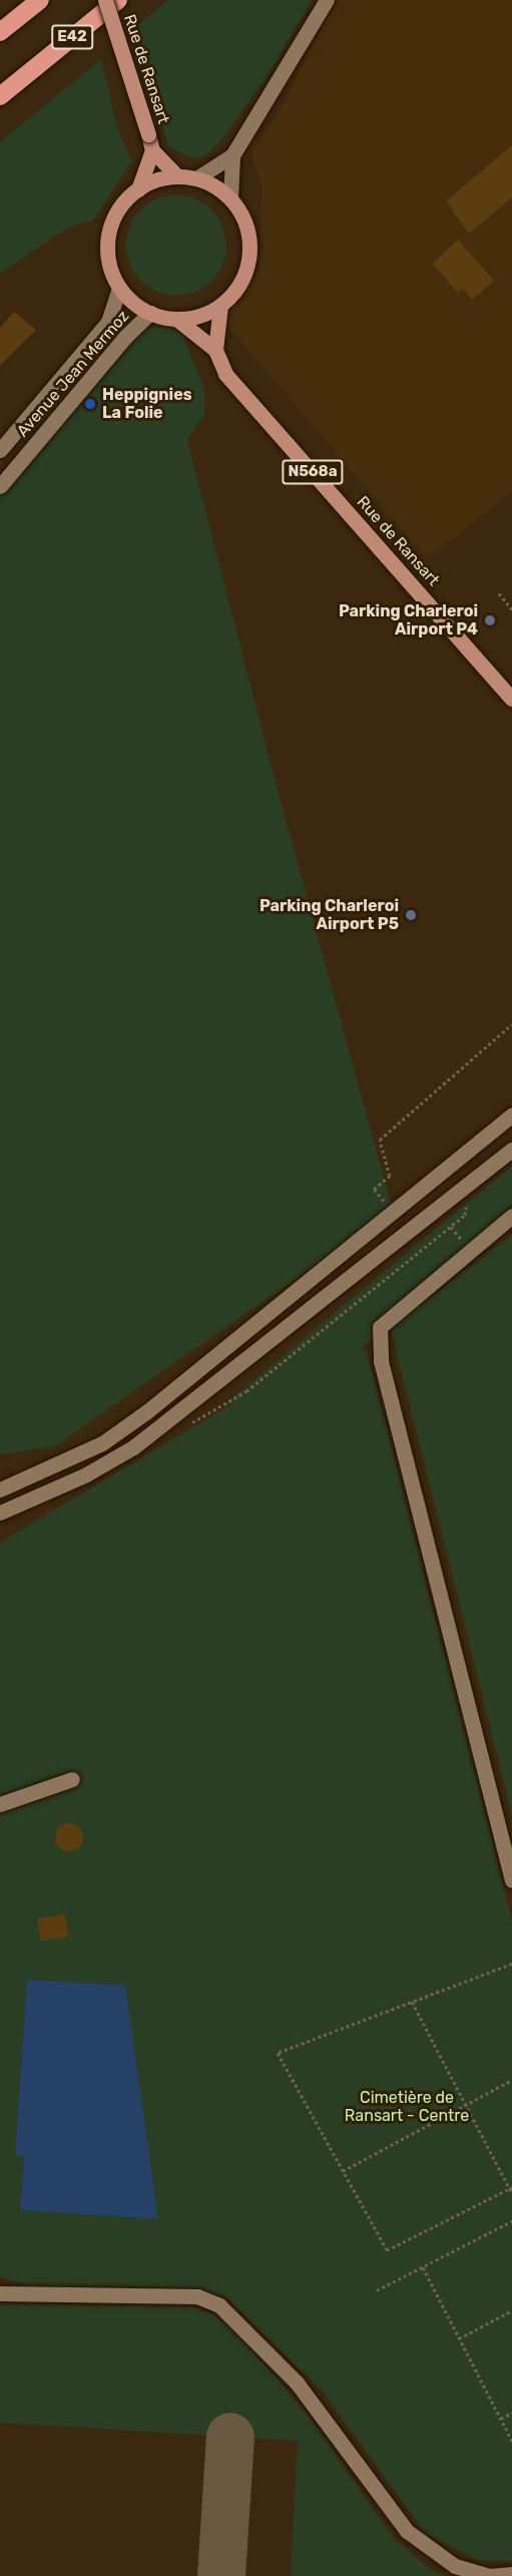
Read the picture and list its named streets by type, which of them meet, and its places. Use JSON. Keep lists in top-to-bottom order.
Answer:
{
  "streets": {
    "highway": ["E42"],
    "main road": ["Rue de Ransart", "N568a"],
    "street": ["Avenue Jean Mermoz"]
  },
  "crossings": [
    ["Rue de Ransart", "Avenue Jean Mermoz"],
    ["Rue de Ransart", "N568a"],
    ["Avenue Jean Mermoz", "N568a"]
  ],
  "parks": ["Cimetière de Ransart - Centre"],
  "places": ["Heppignies La Folie", "Parking Charleroi Airport P4", "Parking Charleroi Airport P5"]
}
